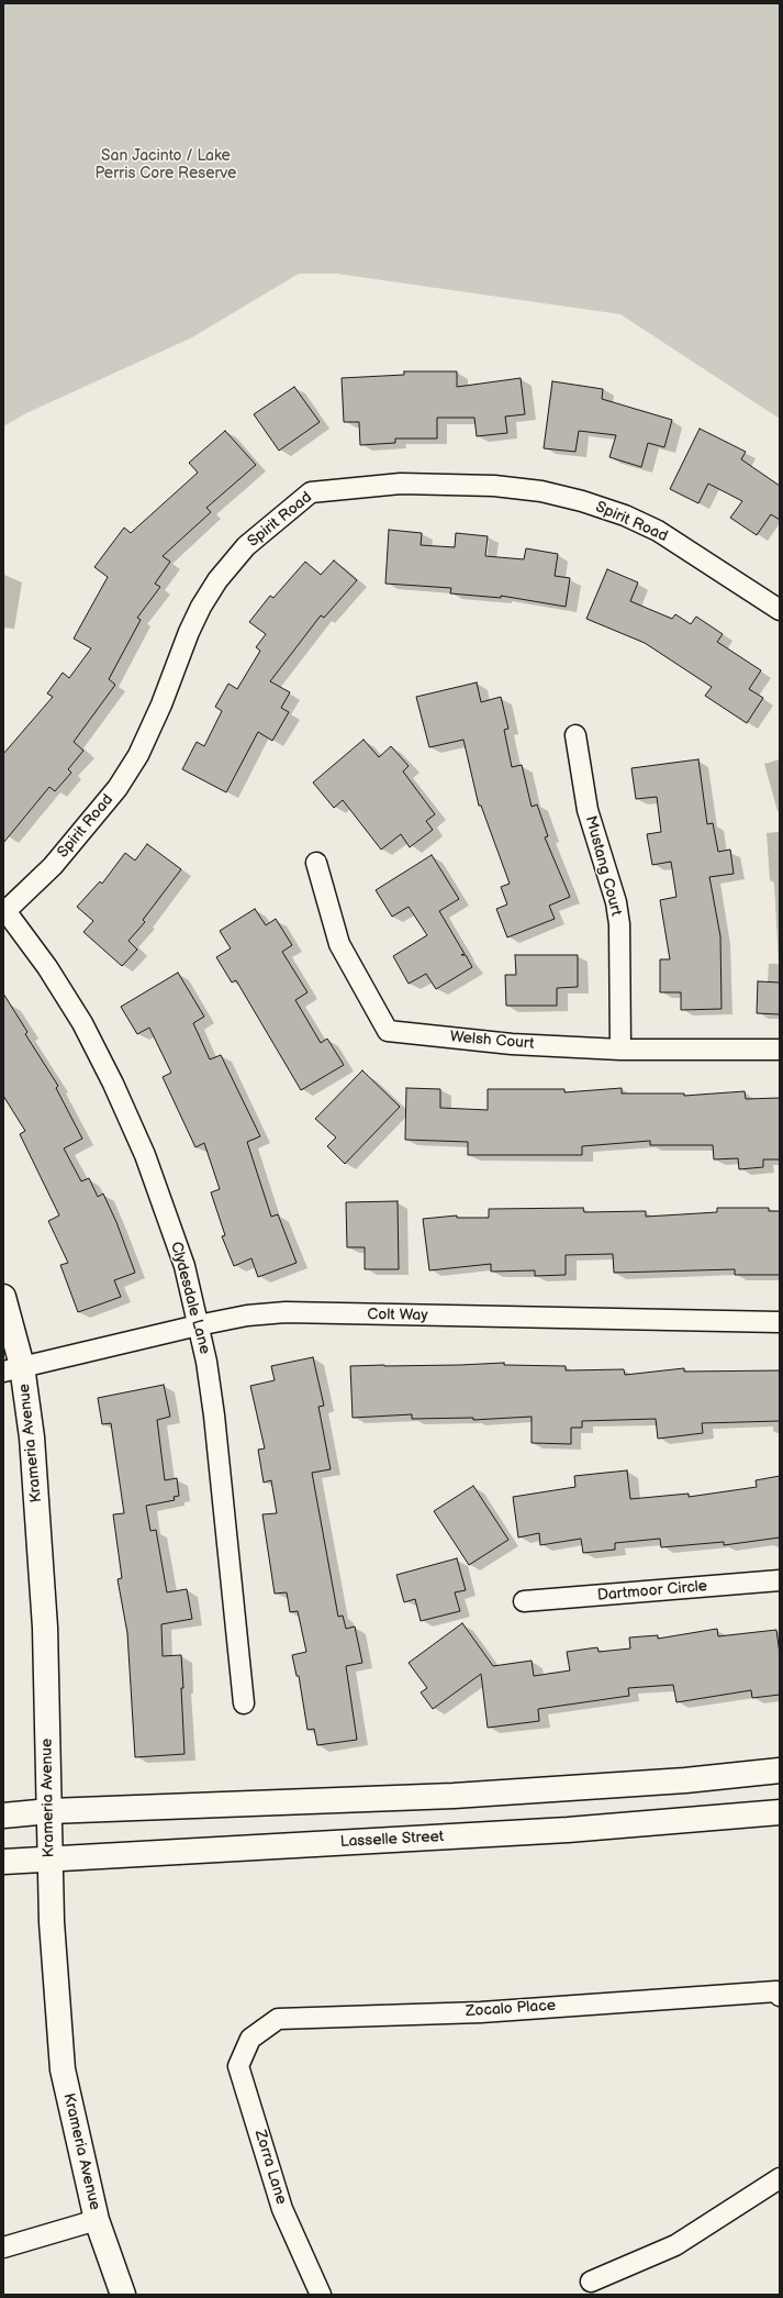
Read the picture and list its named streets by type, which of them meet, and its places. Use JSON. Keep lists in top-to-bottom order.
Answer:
{
  "streets": {
    "main road": ["Krameria Avenue", "Lasselle Street"],
    "street": [
      "Spirit Road",
      "Mustang Court",
      "Welsh Court",
      "Clydesdale Lane",
      "Colt Way",
      "Dartmoor Circle",
      "Zocalo Place",
      "Zorra Lane"
    ]
  },
  "crossings": [
    ["Spirit Road", "Clydesdale Lane"],
    ["Mustang Court", "Welsh Court"],
    ["Clydesdale Lane", "Colt Way"],
    ["Colt Way", "Krameria Avenue"],
    ["Krameria Avenue", "Lasselle Street"],
    ["Zocalo Place", "Zorra Lane"]
  ],
  "parks": ["San Jacinto / Lake Perris Core Reserve"]
}
